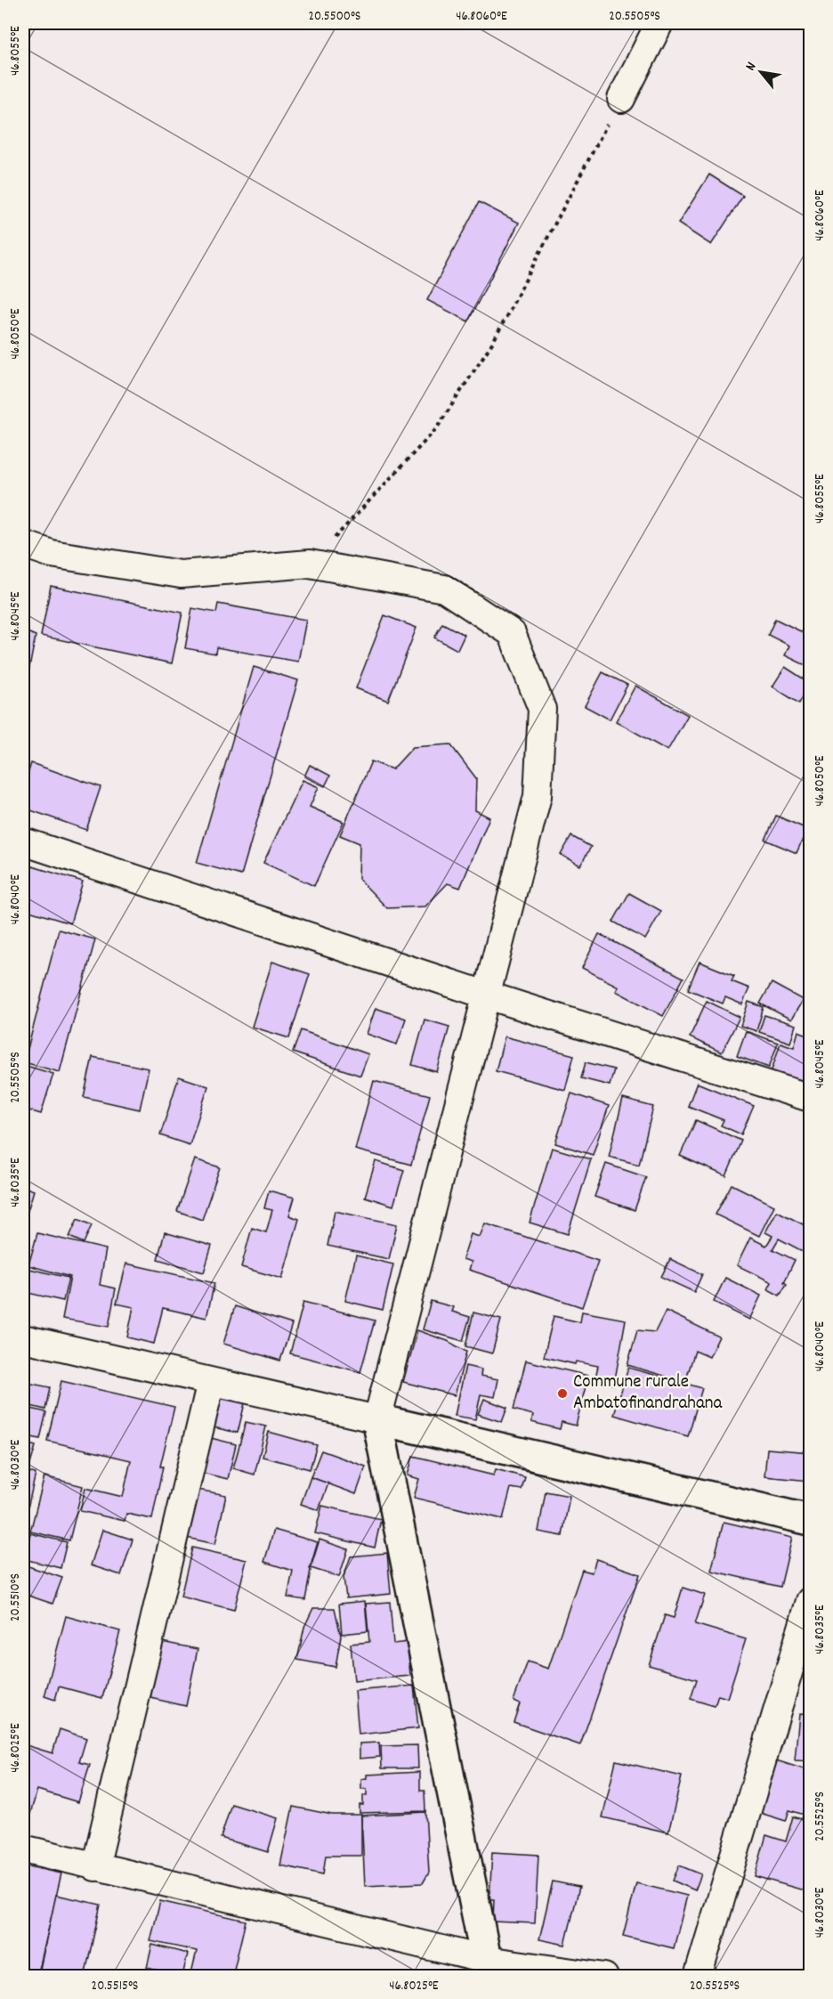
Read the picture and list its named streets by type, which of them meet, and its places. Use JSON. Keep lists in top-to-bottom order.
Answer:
{
  "places": ["Commune rurale Ambatofinandrahana"],
  "north": "top left",
  "coordinates": [
    "20.5500°S",
    "46.8060°E",
    "20.5505°S",
    "46.8055°E",
    "46.8050°E",
    "46.8045°E",
    "46.8040°E",
    "46.8035°E",
    "46.8030°E",
    "20.5510°S",
    "46.8025°E",
    "20.5525°S",
    "20.5515°S"
  ]
}
